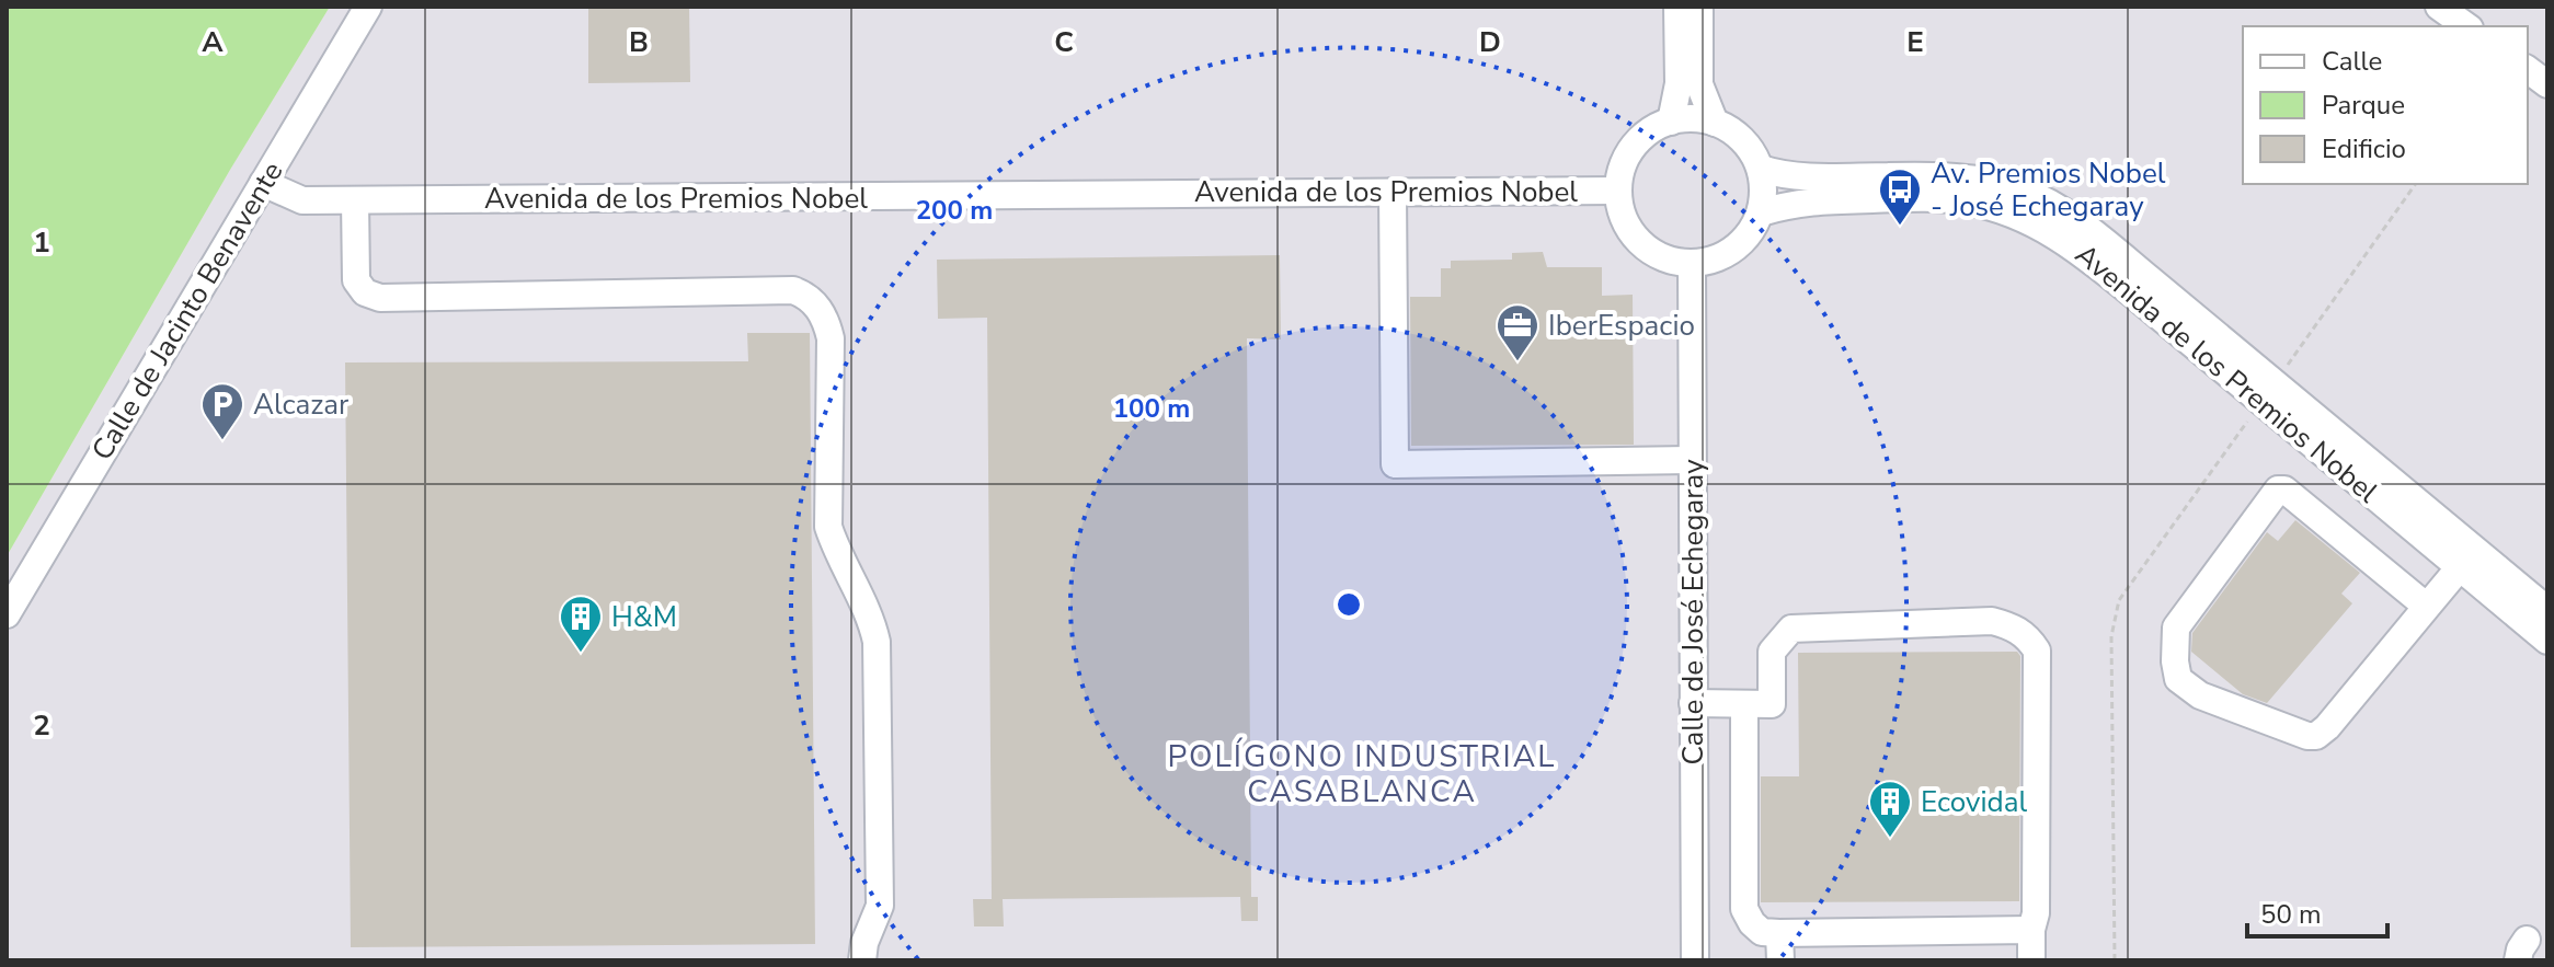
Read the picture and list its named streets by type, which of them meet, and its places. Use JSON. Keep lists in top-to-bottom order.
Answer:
{
  "streets": {
    "street": ["Avenida de los Premios Nobel", "Calle de Jacinto Benavente", "Calle de José Echegaray"]
  },
  "crossings": [
    ["Avenida de los Premios Nobel", "Calle de Jacinto Benavente"],
    ["Avenida de los Premios Nobel", "Calle de José Echegaray"]
  ],
  "districts": ["POLÍGONO INDUSTRIAL CASABLANCA"],
  "places": {
    "bus stop": ["Av. Premios Nobel - José Echegaray"],
    "office": ["IberEspacio"],
    "parking": ["Alcazar"],
    "building": ["H&M", "Ecovidal"]
  },
  "legend": ["Calle", "Parque", "Edificio"],
  "scale_bar": "50 m",
  "grid": {
    "columns": [
      "A",
      "B",
      "C",
      "D",
      "E"
    ],
    "rows": ["1", "2"]
  },
  "rings": ["200 m", "100 m"]
}
